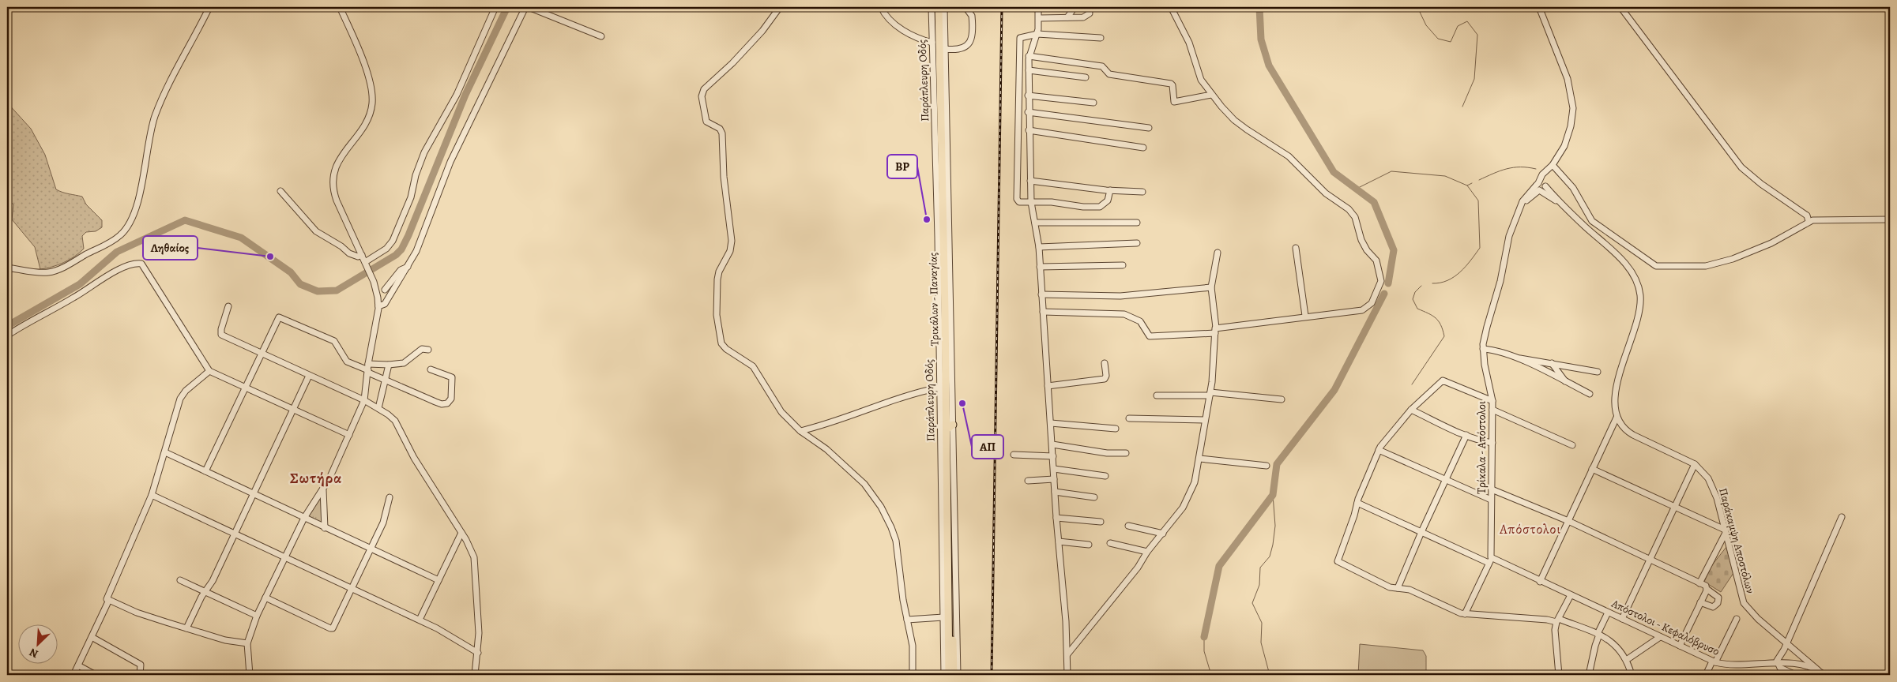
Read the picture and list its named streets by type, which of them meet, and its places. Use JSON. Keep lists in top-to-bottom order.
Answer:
{
  "streets": {
    "main road": ["Τρικάλων - Παναγίας"],
    "street": [
      "Παράπλευρη Οδός",
      "Τρίκαλα - Απόστολοι",
      "Παράκαμψη Αποστόλων",
      "Απόστολοι - Κεφαλόβρυσο"
    ]
  },
  "crossings": [
    ["Παράπλευρη Οδός", "Τρικάλων - Παναγίας"],
    ["Παράκαμψη Αποστόλων", "Απόστολοι - Κεφαλόβρυσο"]
  ],
  "districts": ["Σωτήρα", "Απόστολοι"],
  "places": ["BP", "Ληθαίος", "ΑΠ"],
  "north": "bottom left"
}
